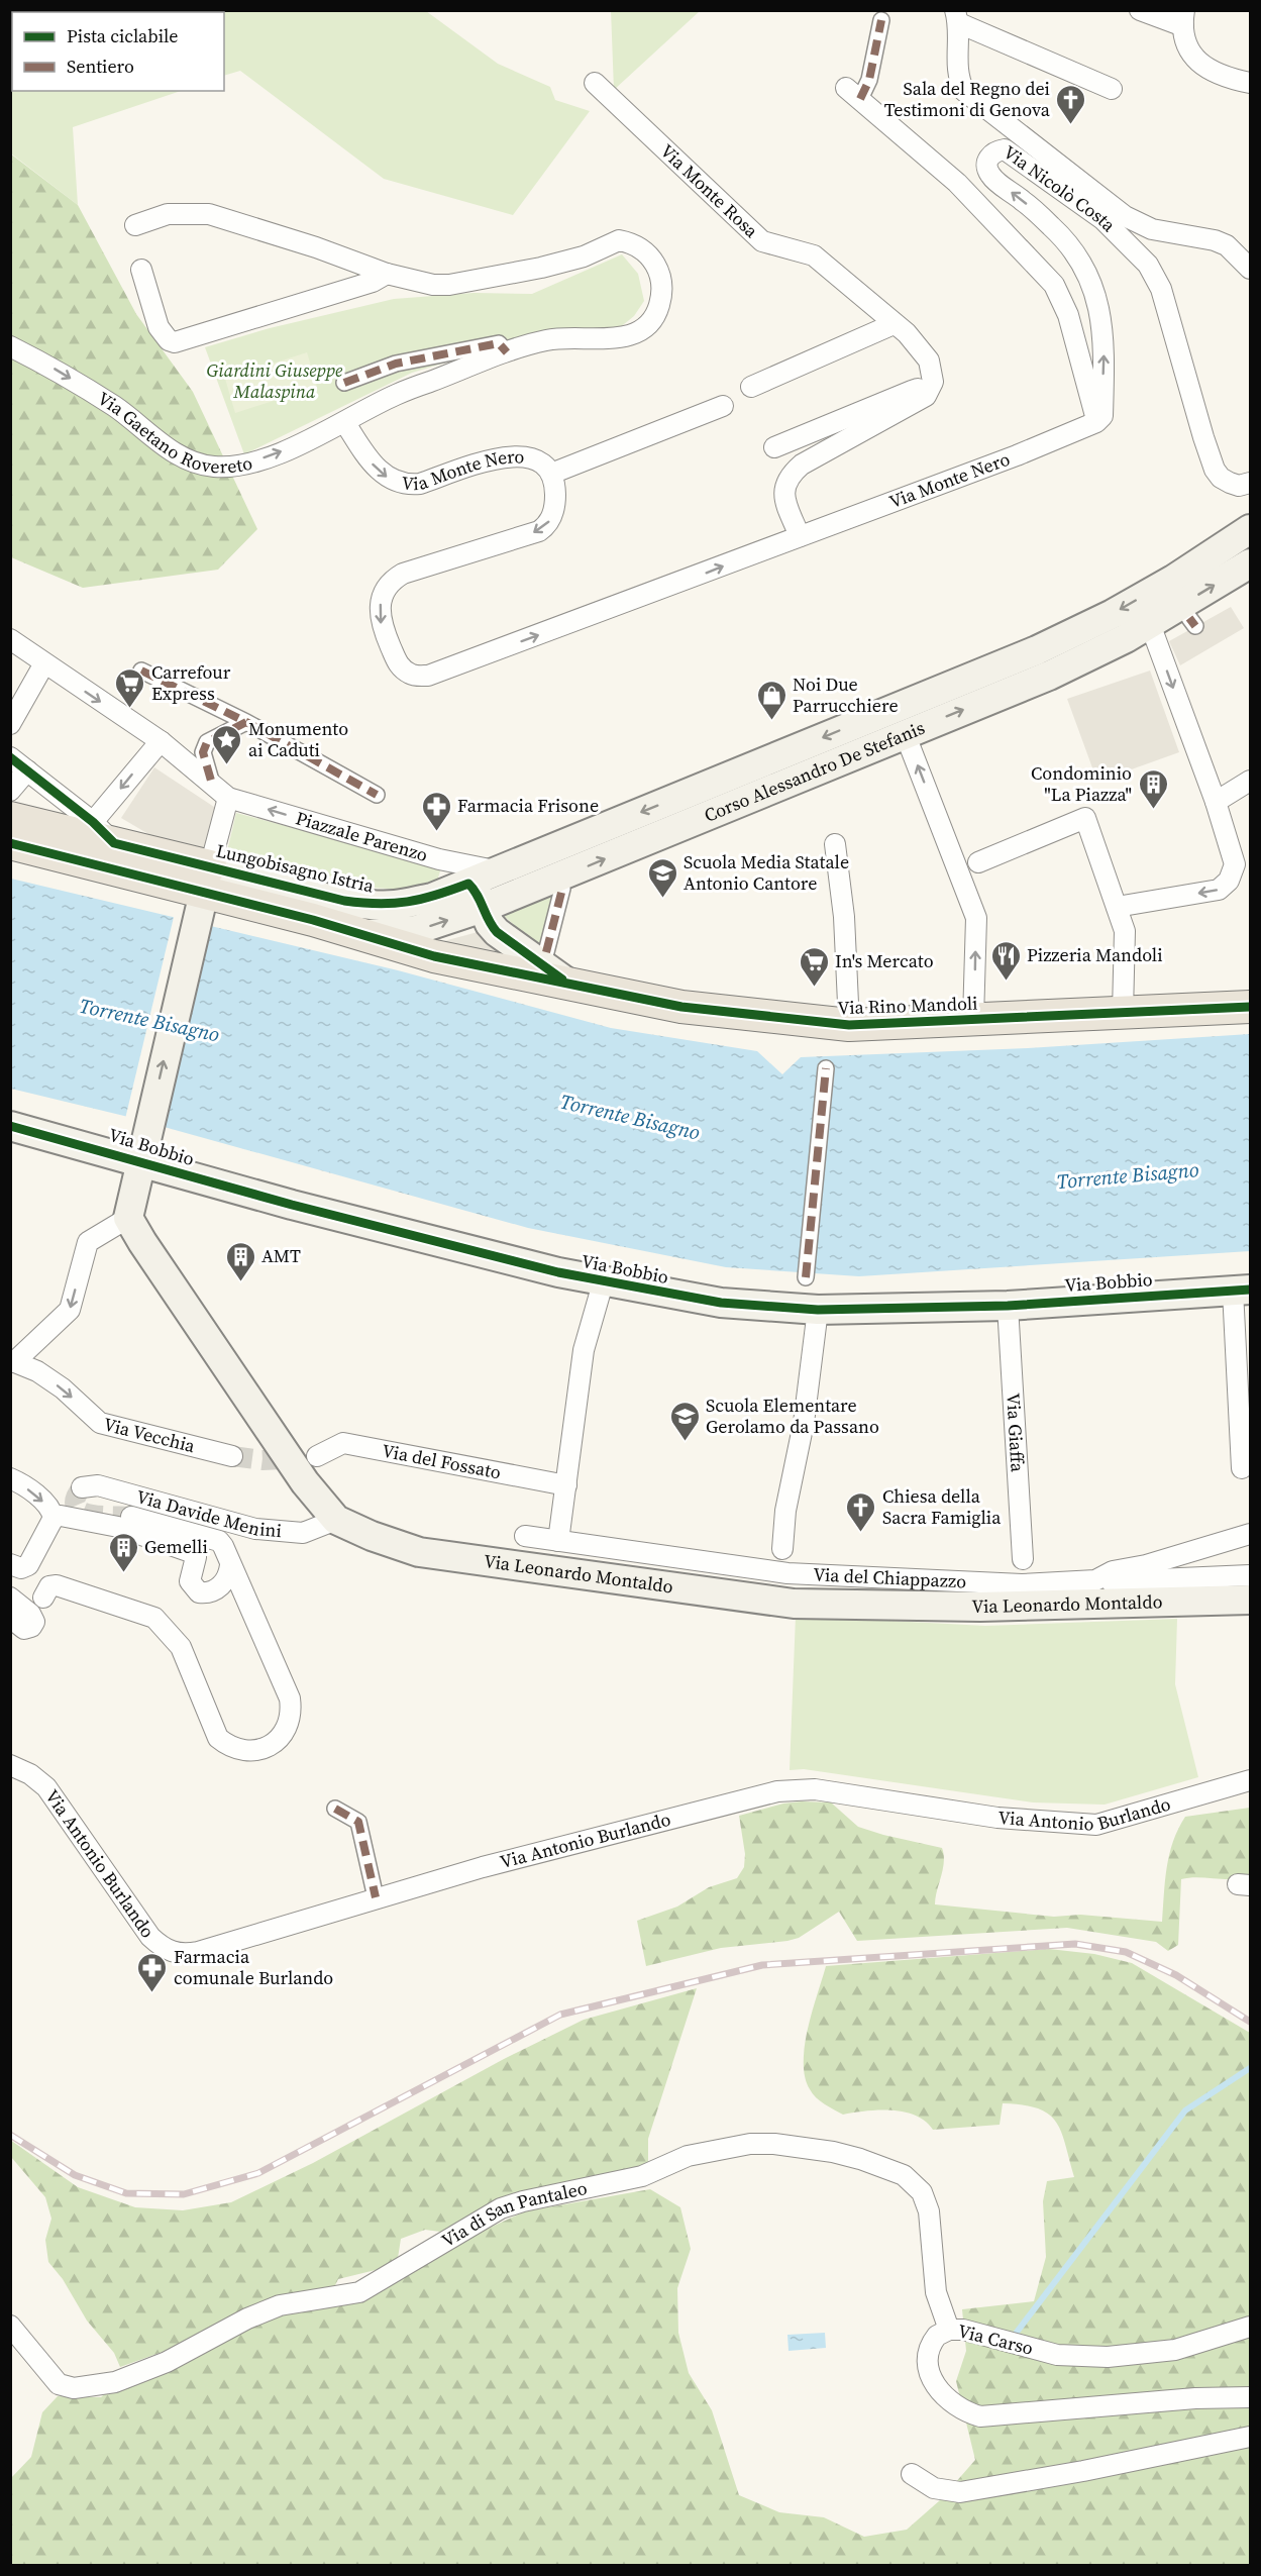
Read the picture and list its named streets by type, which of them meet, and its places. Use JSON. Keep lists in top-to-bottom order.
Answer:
{
  "streets": {
    "main road": [
      "Corso Alessandro De Stefanis",
      "Lungobisagno Istria",
      "Via Rino Mandoli",
      "Via Bobbio",
      "Via Leonardo Montaldo"
    ],
    "street": [
      "Via Monte Rosa",
      "Via Nicolò Costa",
      "Via Gaetano Rovereto",
      "Via Monte Nero",
      "Piazzale Parenzo",
      "Via Giaffa",
      "Via Vecchia",
      "Via del Fossato",
      "Via Davide Menini",
      "Via del Chiappazzo",
      "Via Antonio Burlando",
      "Via di San Pantaleo",
      "Via Carso"
    ]
  },
  "crossings": [
    ["Via Nicolò Costa", "Via Monte Nero"],
    ["Via Gaetano Rovereto", "Via Monte Nero"],
    ["Corso Alessandro De Stefanis", "Piazzale Parenzo"],
    ["Corso Alessandro De Stefanis", "Lungobisagno Istria"],
    ["Corso Alessandro De Stefanis", "Via Rino Mandoli"],
    ["Lungobisagno Istria", "Via Rino Mandoli"],
    ["Via Bobbio", "Via Giaffa"],
    ["Via Vecchia", "Via Leonardo Montaldo"],
    ["Via Davide Menini", "Via Leonardo Montaldo"],
    ["Via di San Pantaleo", "Via Carso"]
  ],
  "one_way": ["Via Gaetano Rovereto"],
  "water": ["Torrente Bisagno"],
  "parks": ["Giardini Giuseppe Malaspina"],
  "places": {
    "church": ["Sala del Regno dei Testimoni di Genova", "Chiesa della Sacra Famiglia"],
    "supermarket": ["Carrefour Express", "In's Mercato"],
    "shop": ["Noi Due Parrucchiere"],
    "place": ["Monumento ai Caduti"],
    "building": ["Condominio \"La Piazza\"", "AMT", "Gemelli"],
    "pharmacy": ["Farmacia Frisone", "Farmacia comunale Burlando"],
    "school or university": ["Scuola Media Statale Antonio Cantore", "Scuola Elementare Gerolamo da Passano"],
    "restaurant": ["Pizzeria Mandoli"]
  },
  "legend": ["Pista ciclabile", "Sentiero"]
}
